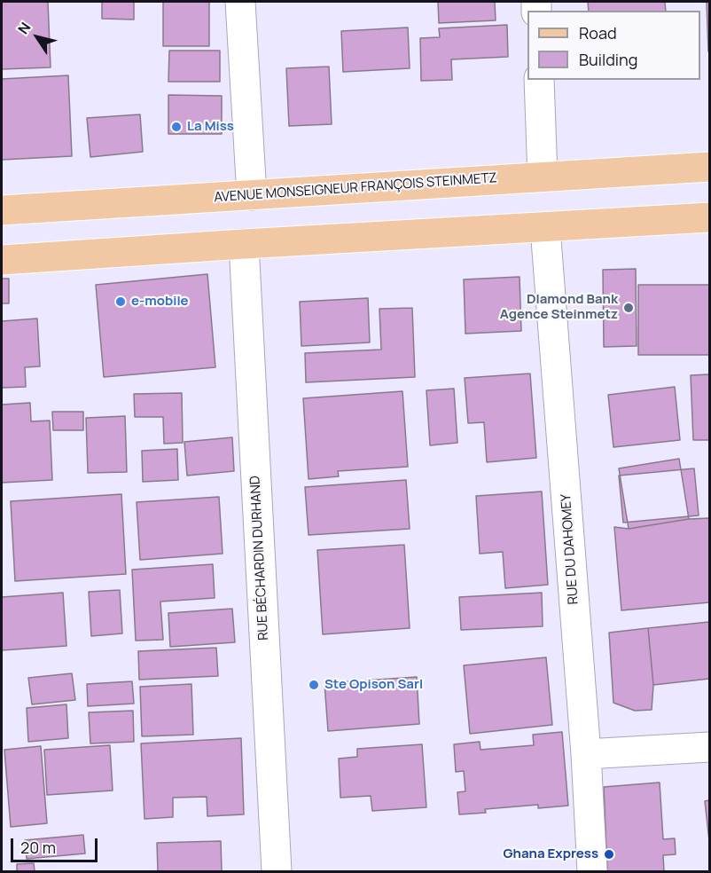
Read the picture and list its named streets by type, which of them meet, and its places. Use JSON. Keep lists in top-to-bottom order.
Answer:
{
  "streets": {
    "main road": ["AVENUE MONSEIGNEUR FRANÇOIS STEINMETZ"],
    "street": ["RUE DU DAHOMEY", "RUE BÉCHARDIN DURHAND"]
  },
  "places": [
    "La Miss",
    "e-mobile",
    "DIamond Bank Agence Steinmetz",
    "Ste Opison Sarl",
    "Ghana Express"
  ],
  "legend": ["Road", "Building"],
  "scale_bar": "20 m",
  "north": "top left"
}
